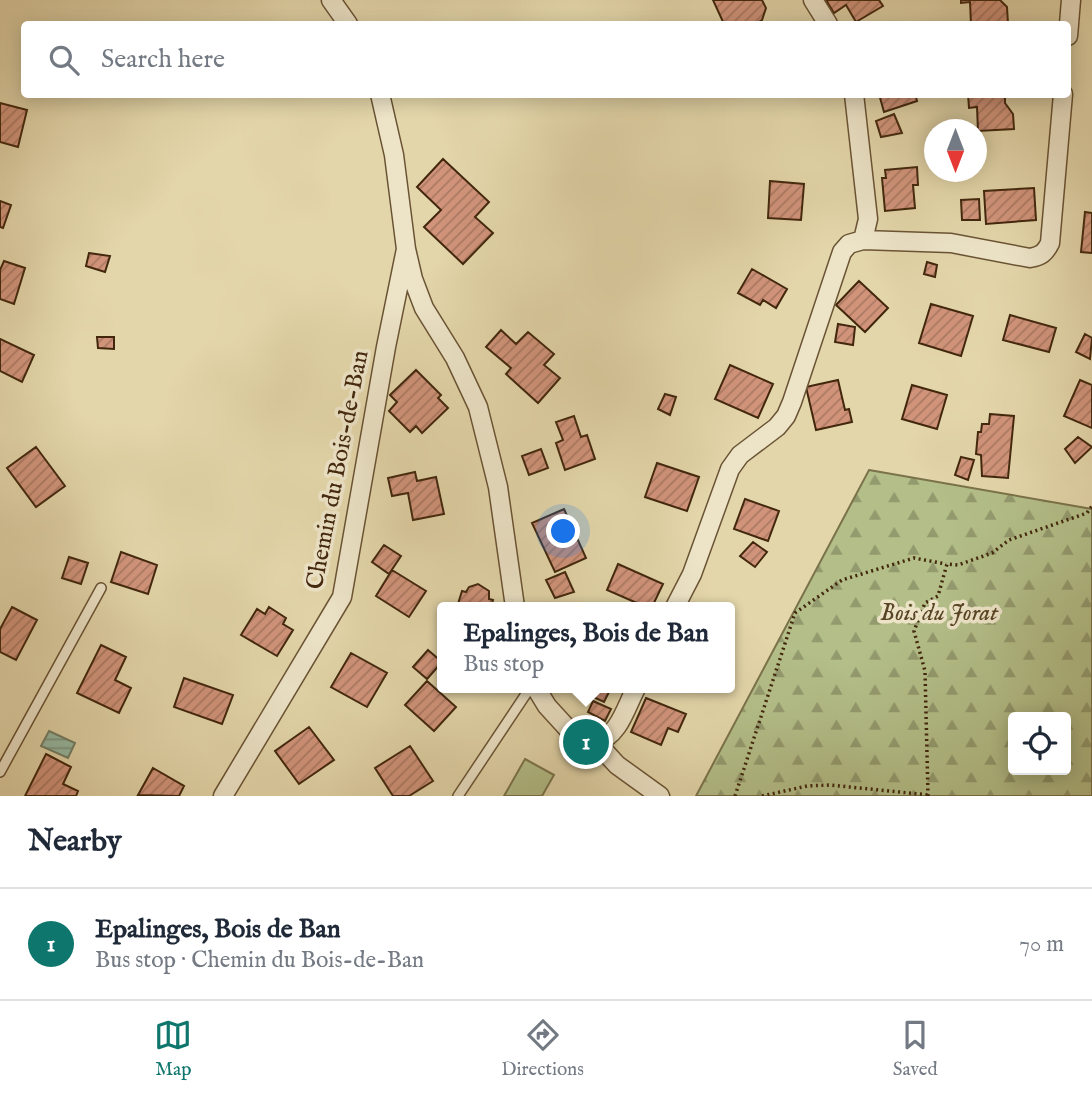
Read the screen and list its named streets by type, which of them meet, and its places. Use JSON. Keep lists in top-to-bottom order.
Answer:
{
  "streets": {
    "street": ["Chemin du Bois-de-Ban"]
  },
  "parks": ["Bois du Jorat"],
  "north": "bottom",
  "page": {
    "search": "Search here",
    "popup": ["Epalinges, Bois de Ban", "Bus stop"],
    "pins": "1",
    "heading": "Nearby",
    "list": [
      {
        "mark": "1",
        "name": "Epalinges, Bois de Ban",
        "note": "Bus stop · Chemin du Bois-de-Ban",
        "value": "70 m"
      }
    ],
    "nav": ["Map", "Directions", "Saved"]
  }
}
